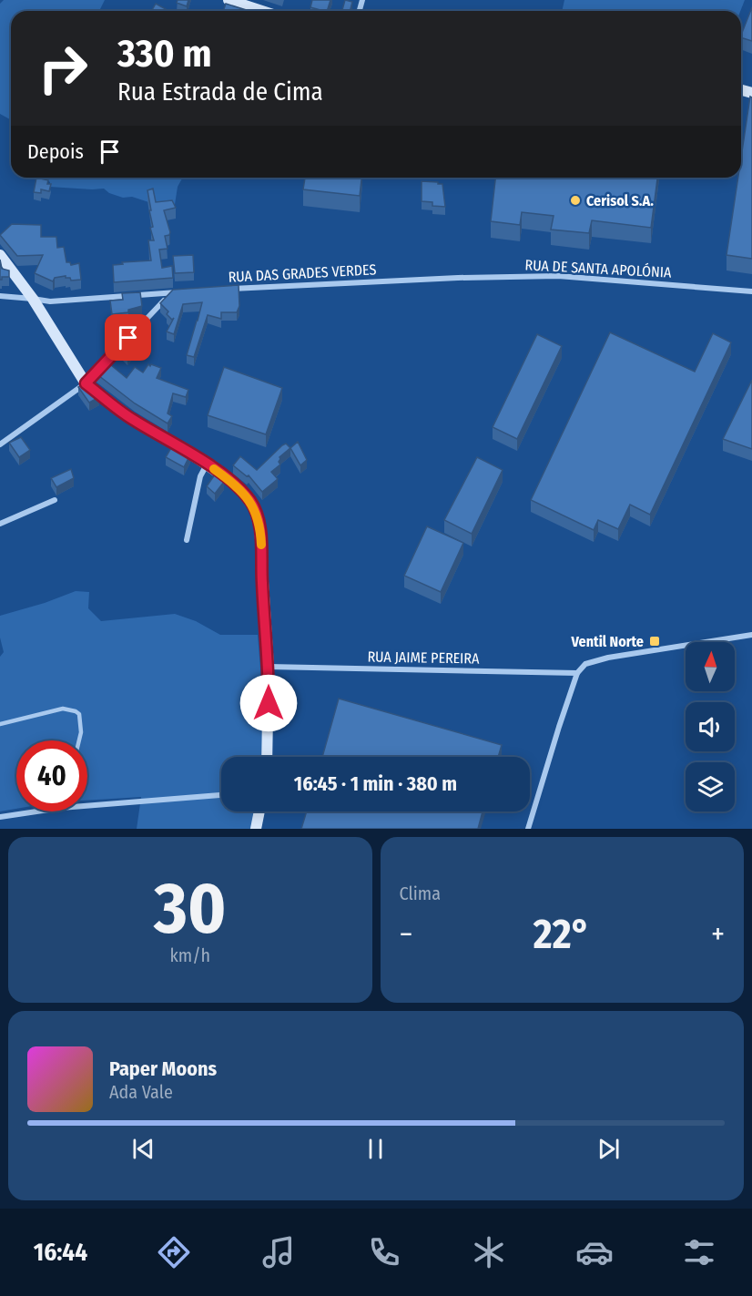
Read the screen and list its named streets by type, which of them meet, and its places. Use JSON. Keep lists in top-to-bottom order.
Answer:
{
  "streets": {
    "street": ["RUA DE SANTA APOLÓNIA", "RUA DAS GRADES VERDES", "RUA JAIME PEREIRA"]
  },
  "crossings": [
    ["RUA DE SANTA APOLÓNIA", "RUA DAS GRADES VERDES"]
  ],
  "places": {
    "other": ["Cerisol S.A."],
    "transit": ["Ventil Norte"]
  },
  "north": "top",
  "page": {
    "turn": ["330 m", "Rua Estrada de Cima"],
    "then": "Depois",
    "limit": "40",
    "trip": "16:45 · 1 min · 380 m",
    "tile": [
      ["30", "km/h"],
      "Clima"
    ],
    "heat": ["−", "22°", "+"],
    "song": ["Paper Moons", "Ada Vale"],
    "tabs": "16:44"
  }
}
